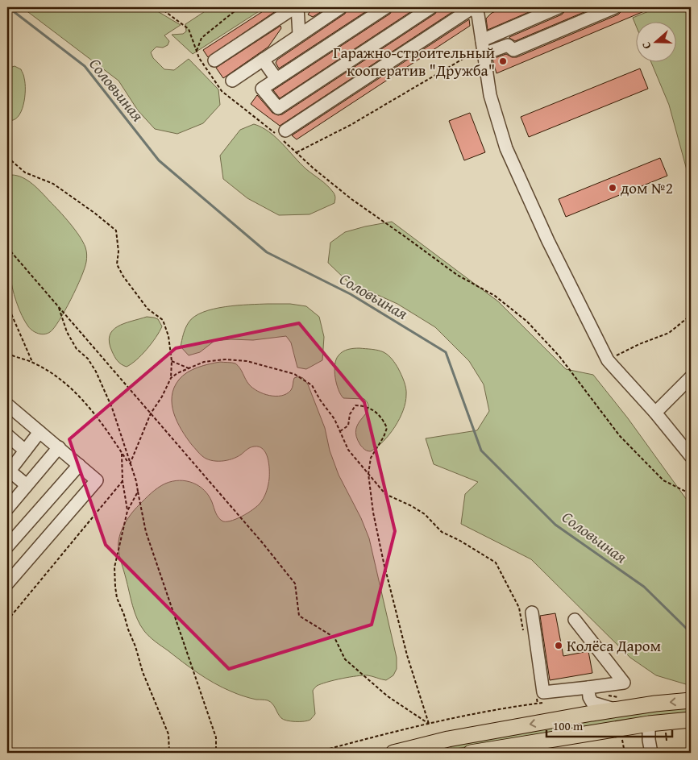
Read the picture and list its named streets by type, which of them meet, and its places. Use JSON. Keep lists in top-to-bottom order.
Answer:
{
  "water": ["Соловьиная"],
  "places": ["Гаражно-строительный кооператив \"Дружба\"", "дом №2", "Колёса Даром"],
  "scale_bar": "100 m",
  "north": "left"
}
